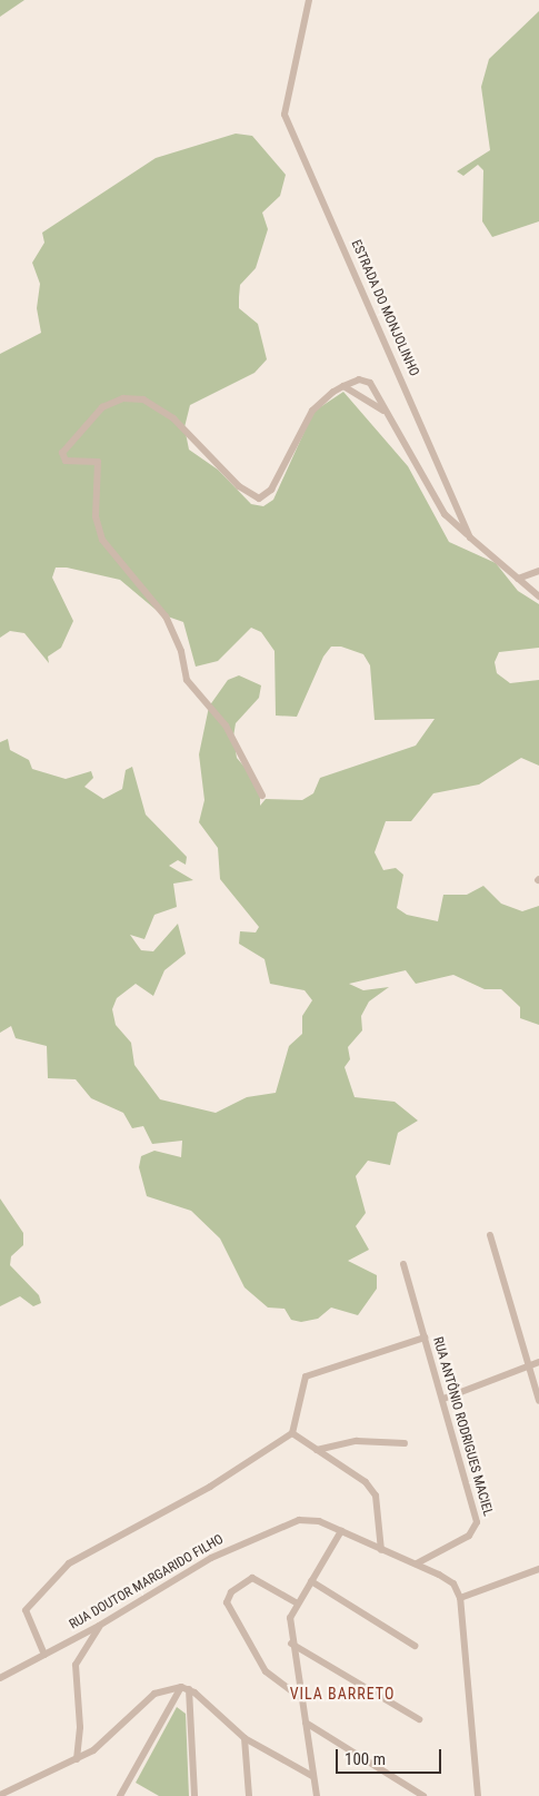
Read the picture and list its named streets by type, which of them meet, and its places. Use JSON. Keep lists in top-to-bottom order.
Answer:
{
  "streets": {
    "street": ["ESTRADA DO MONJOLINHO", "RUA ANTÔNIO RODRIGUES MACIEL", "RUA DOUTOR MARGARIDO FILHO"]
  },
  "crossings": [
    ["RUA ANTÔNIO RODRIGUES MACIEL", "RUA DOUTOR MARGARIDO FILHO"]
  ],
  "districts": ["VILA BARRETO"],
  "scale_bar": "100 m"
}
